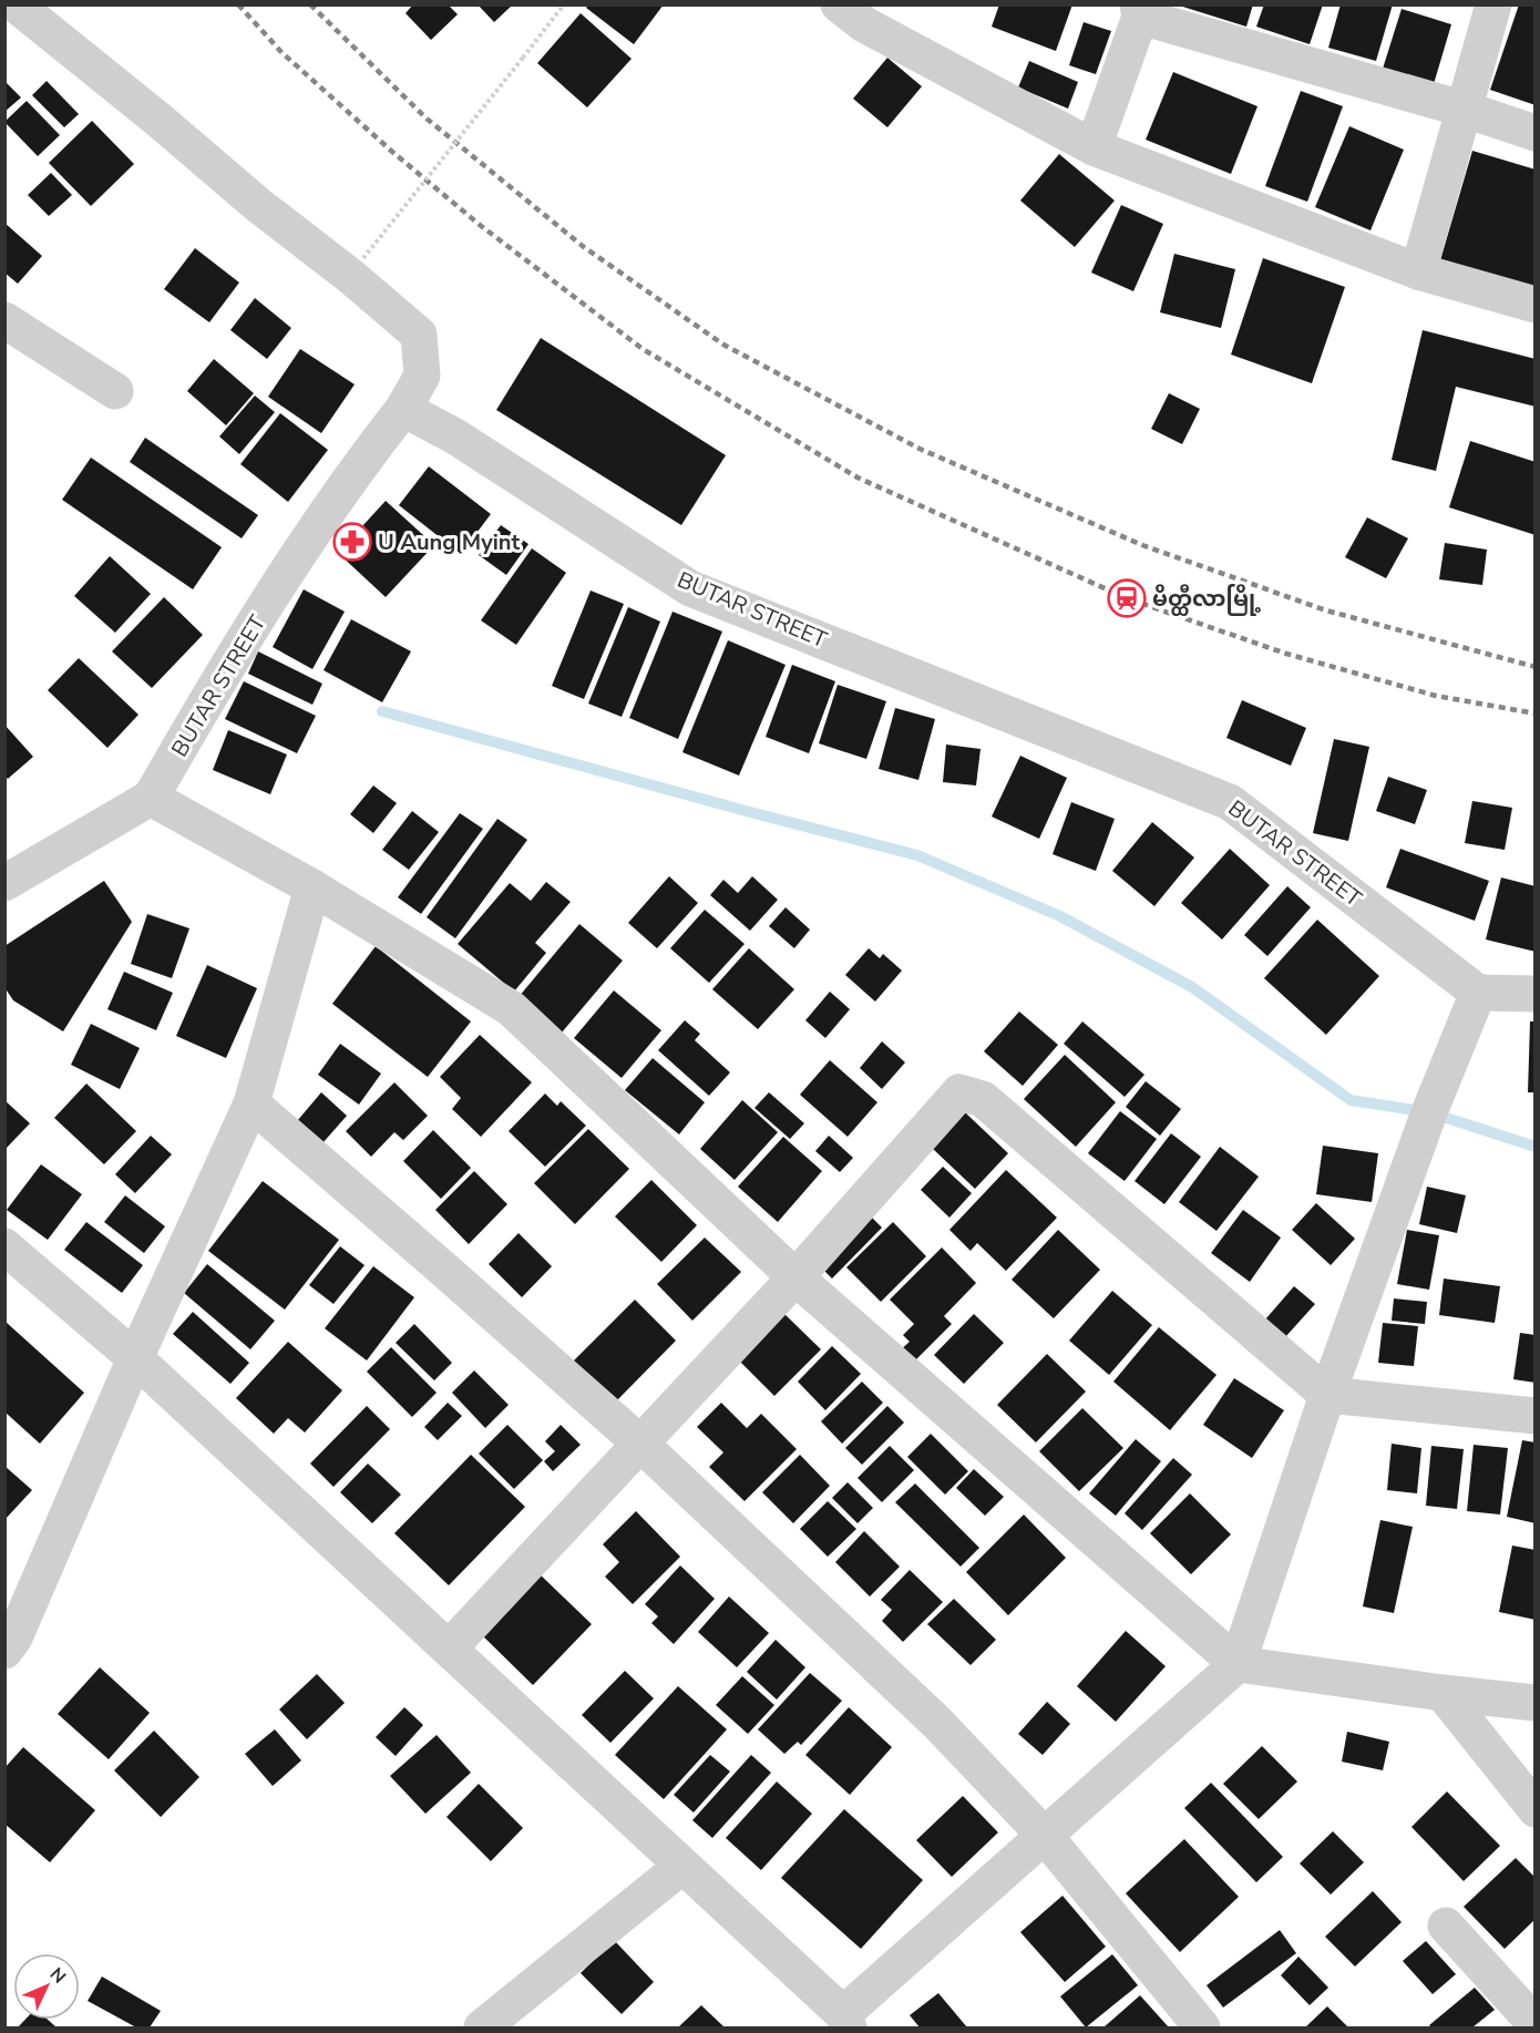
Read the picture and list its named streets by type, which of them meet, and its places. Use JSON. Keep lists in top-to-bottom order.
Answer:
{
  "streets": {
    "street": ["BUTAR STREET"]
  },
  "places": {
    "pharmacy": ["U Aung Myint"],
    "station": ["မိတ္ထီလာမြို့"]
  },
  "north": "top right"
}
